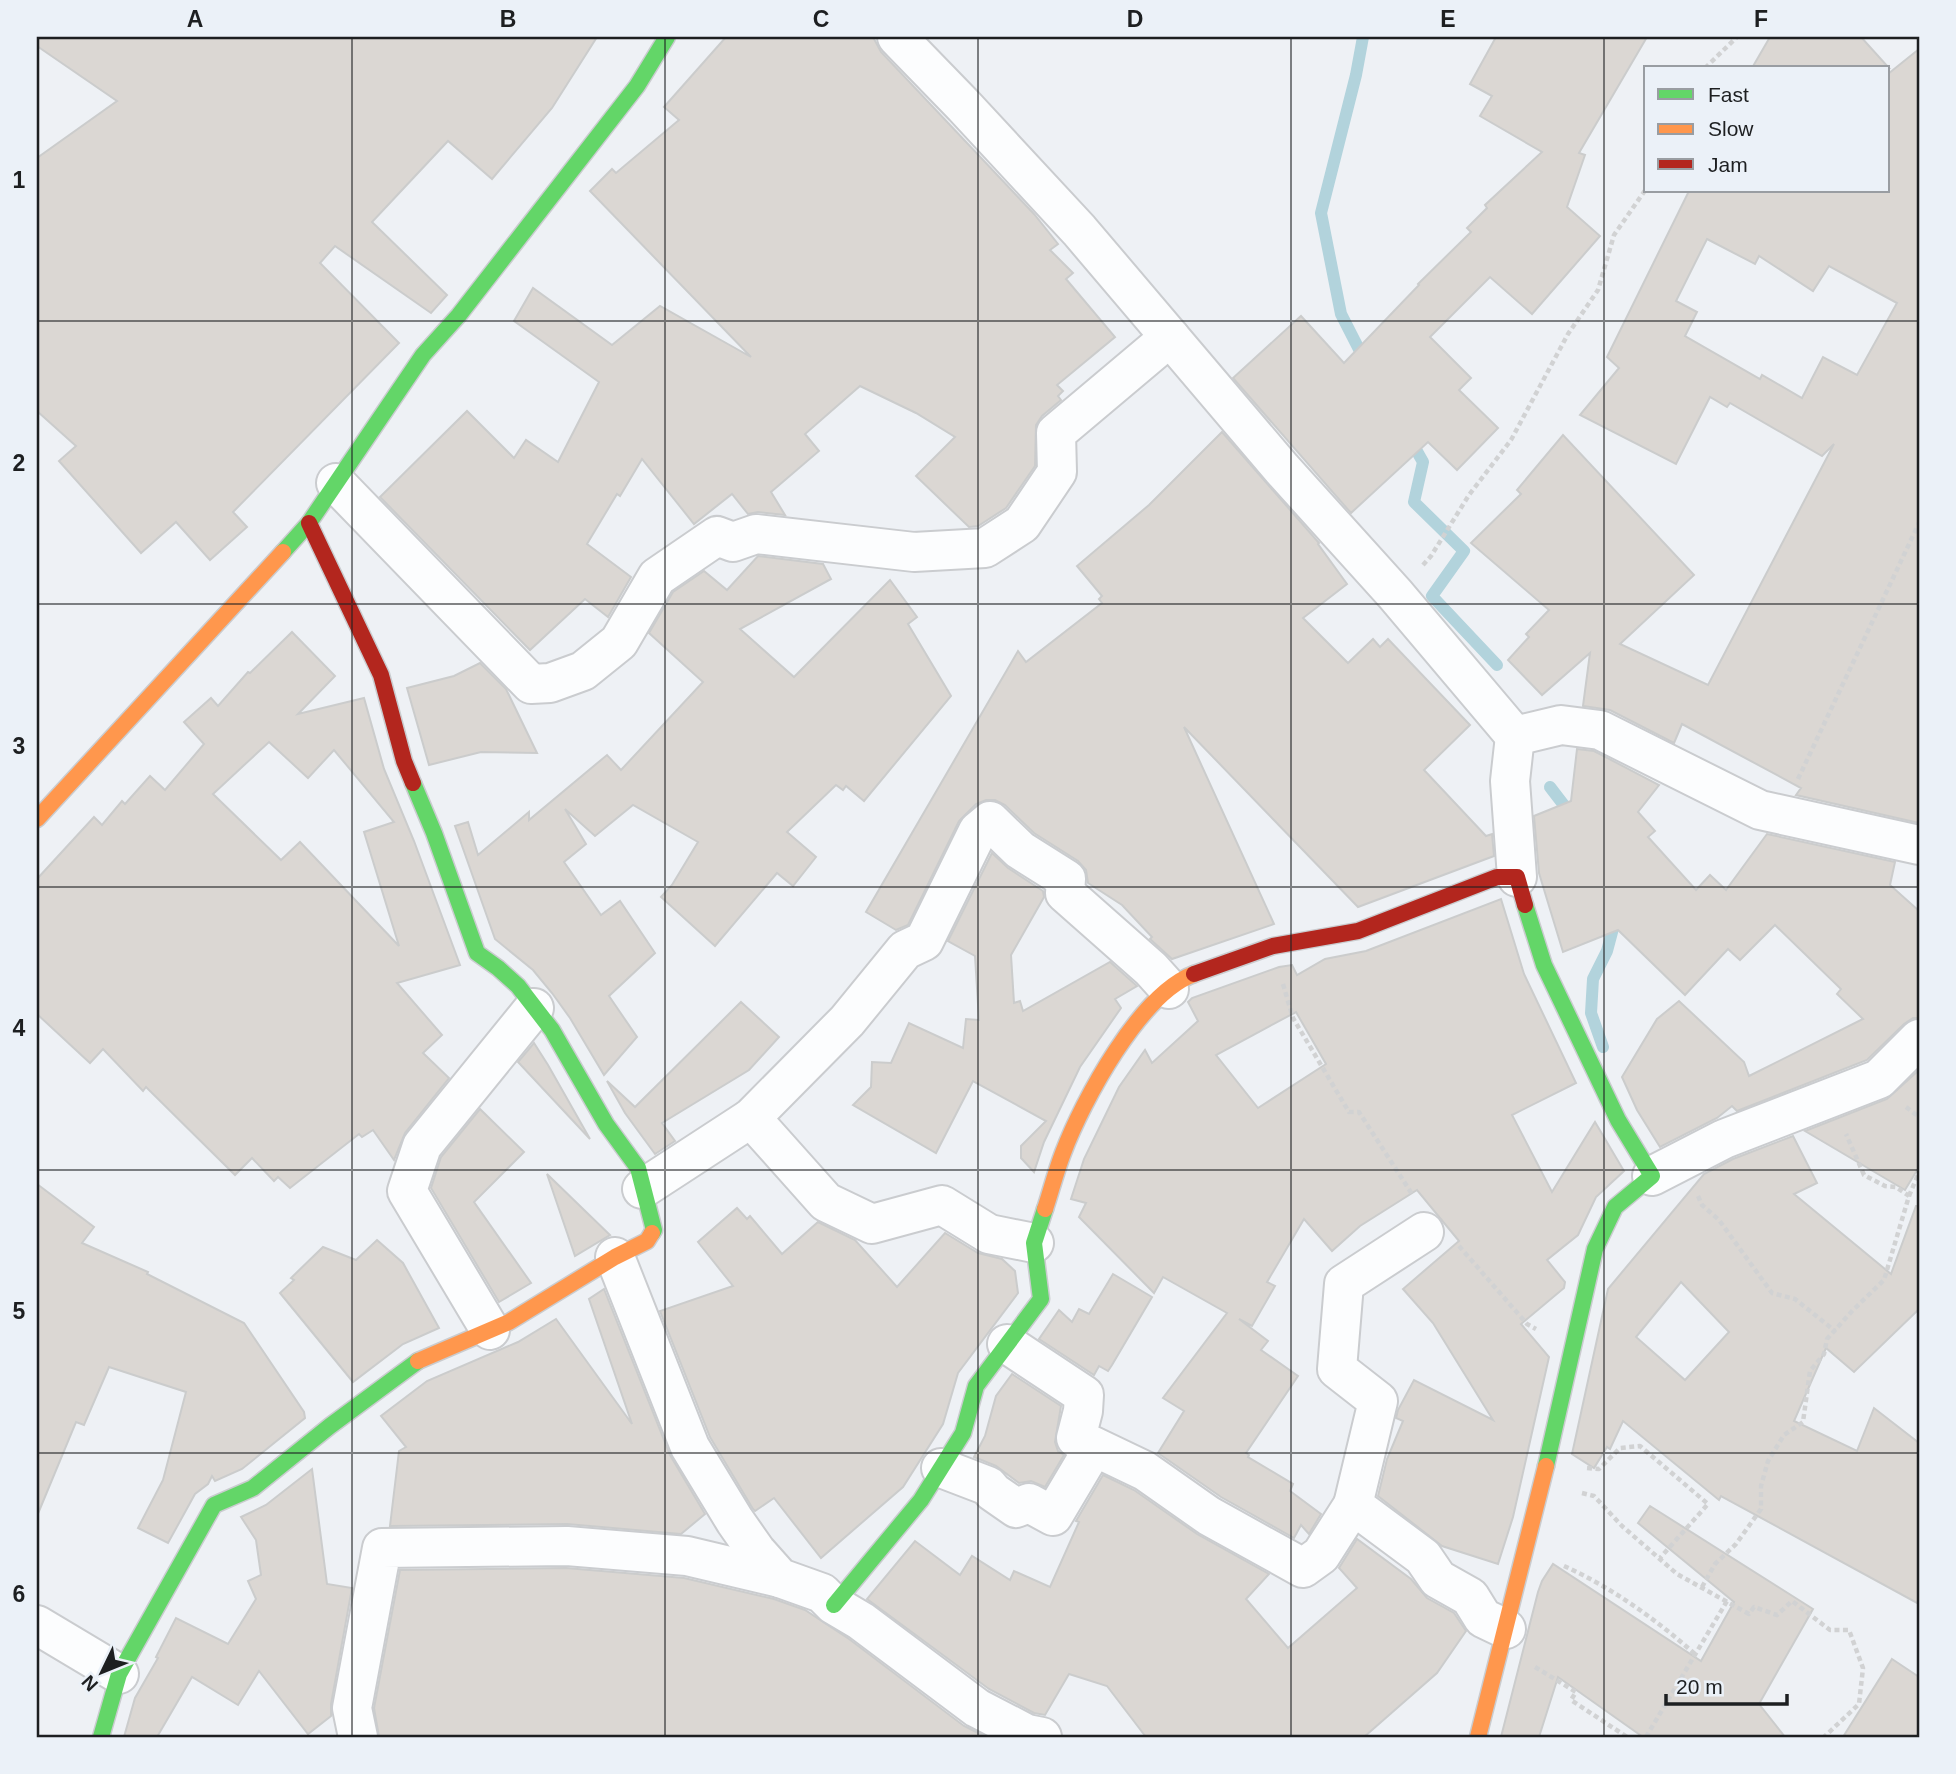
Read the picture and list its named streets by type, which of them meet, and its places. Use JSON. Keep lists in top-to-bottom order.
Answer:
{
  "legend": ["Fast", "Slow", "Jam"],
  "scale_bar": "20 m",
  "north": "bottom left",
  "grid": {
    "columns": [
      "A",
      "B",
      "C",
      "D",
      "E",
      "F"
    ],
    "rows": [
      "1",
      "2",
      "3",
      "4",
      "5",
      "6"
    ]
  }
}
